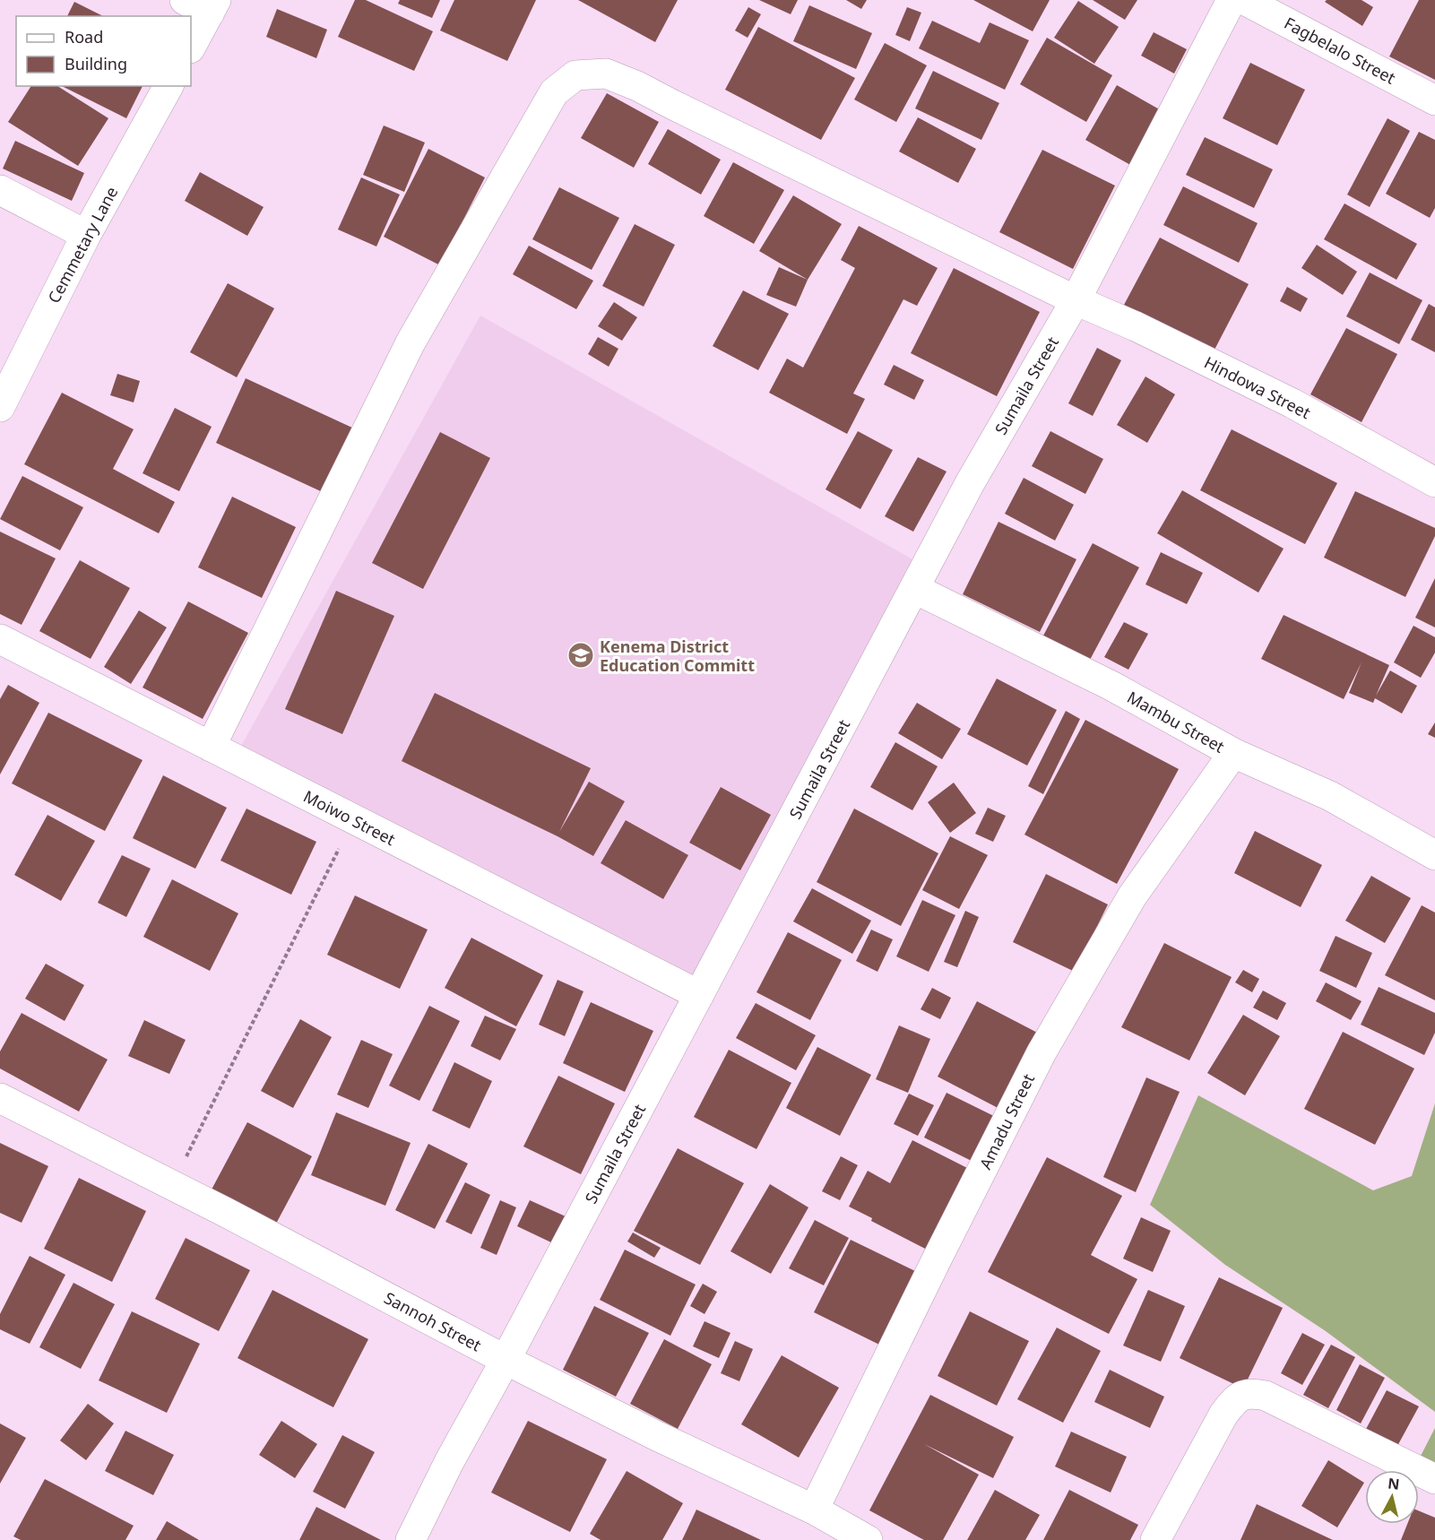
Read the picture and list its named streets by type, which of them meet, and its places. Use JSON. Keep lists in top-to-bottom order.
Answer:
{
  "streets": {
    "street": [
      "Fagbelalo Street",
      "Cemmetary Lane",
      "Sumaila Street",
      "Hindowa Street",
      "Mambu Street",
      "Moiwo Street",
      "Amadu Street",
      "Sannoh Street"
    ]
  },
  "crossings": [
    ["Sumaila Street", "Hindowa Street"],
    ["Sumaila Street", "Mambu Street"],
    ["Sumaila Street", "Moiwo Street"],
    ["Sumaila Street", "Sannoh Street"],
    ["Hindowa Street", "Moiwo Street"],
    ["Mambu Street", "Amadu Street"],
    ["Amadu Street", "Sannoh Street"]
  ],
  "places": {
    "school or university": ["Kenema District Education Committ"]
  },
  "legend": ["Road", "Building"],
  "north": "top"
}
